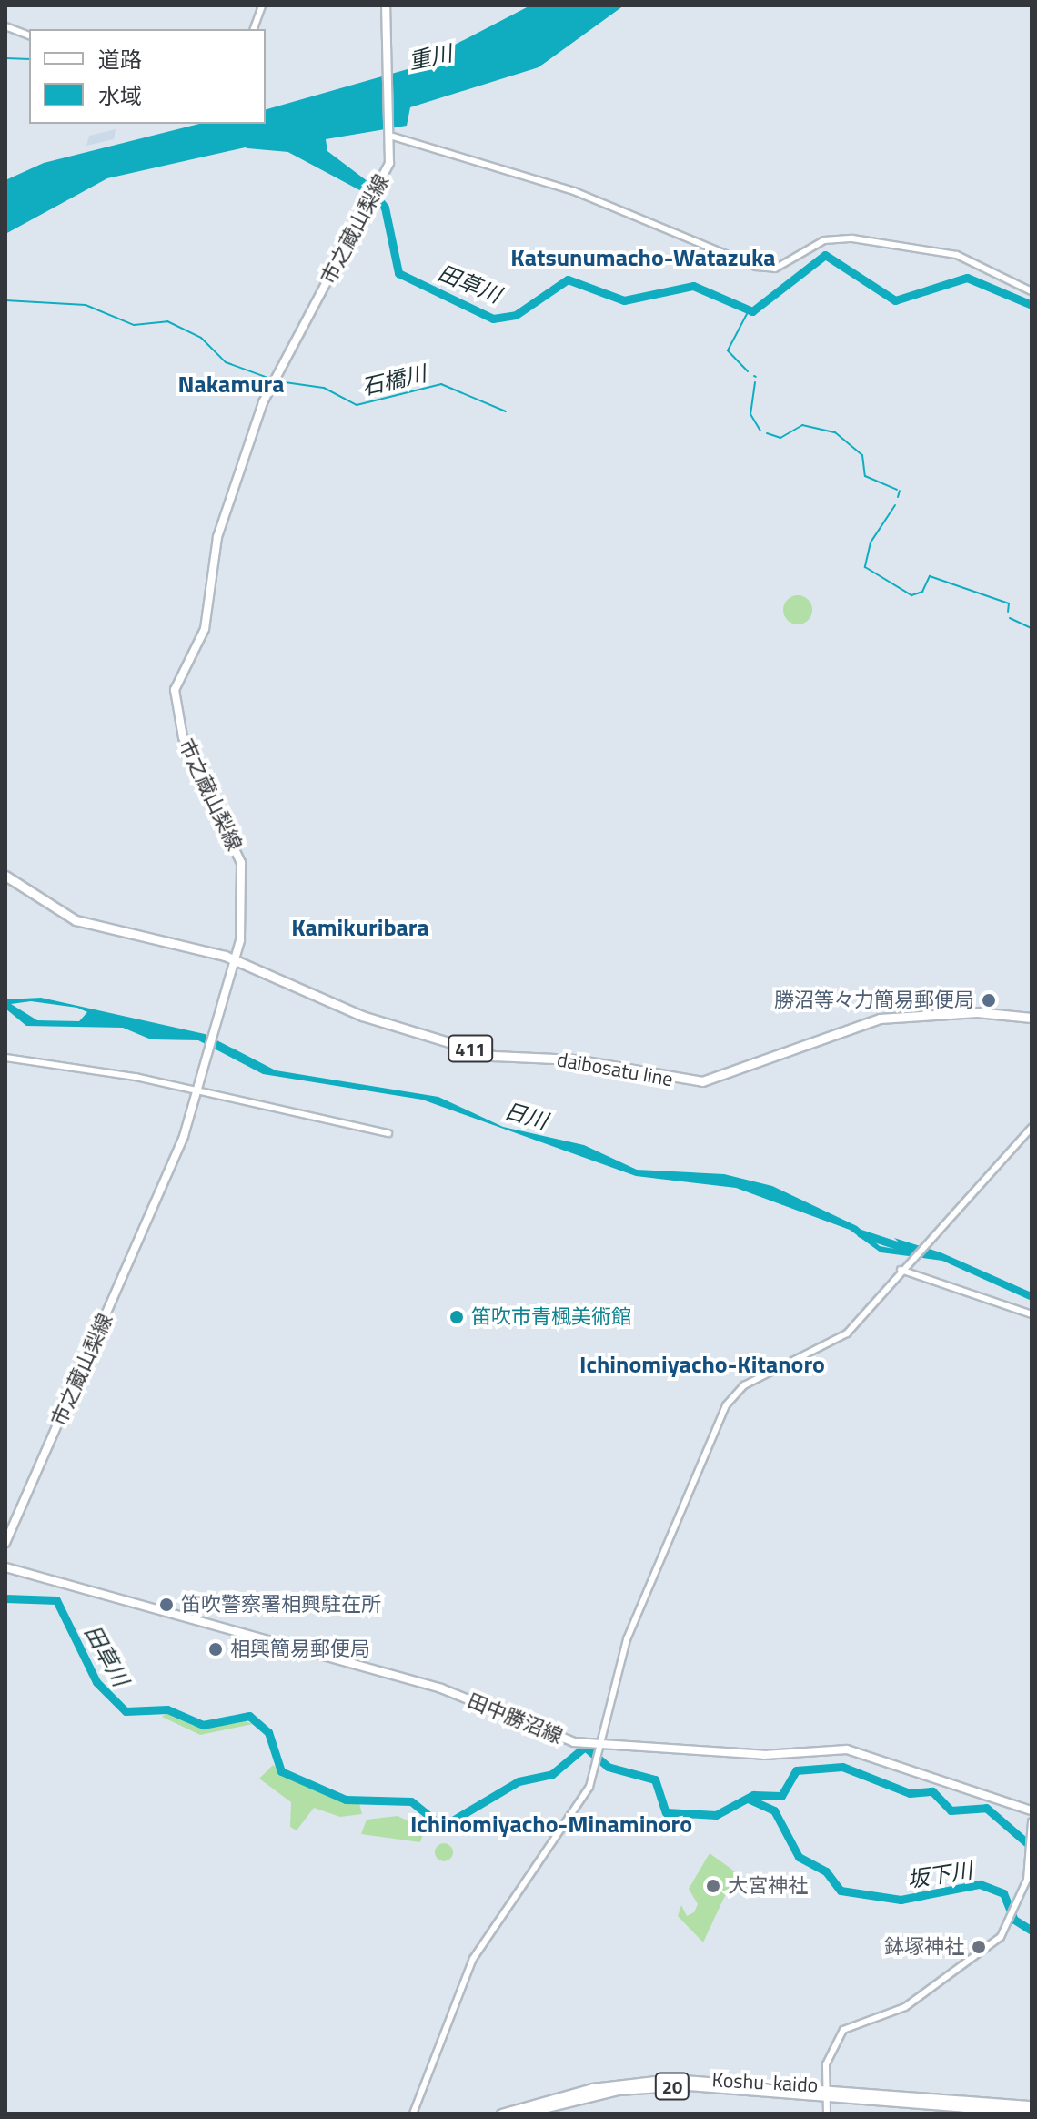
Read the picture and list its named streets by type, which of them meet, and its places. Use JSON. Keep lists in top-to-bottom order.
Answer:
{
  "streets": {
    "highway": [
      "411",
      "daibosatu line",
      "Koshu-kaido",
      "20"
    ],
    "main road": ["市之蔵山梨線", "田中勝沼線"]
  },
  "crossings": [
    ["市之蔵山梨線", "daibosatu line"]
  ],
  "districts": [
    "Katsunumacho-Watazuka",
    "Nakamura",
    "Kamikuribara",
    "Ichinomiyacho-Kitanoro",
    "Ichinomiyacho-Minaminoro"
  ],
  "water": [
    "重川",
    "田草川",
    "石橋川",
    "日川",
    "坂下川"
  ],
  "places": [
    "勝沼等々力簡易郵便局",
    "笛吹市青楓美術館",
    "笛吹警察署相興駐在所",
    "相興簡易郵便局",
    "大宮神社",
    "鉢塚神社"
  ],
  "legend": ["道路", "水域"]
}
